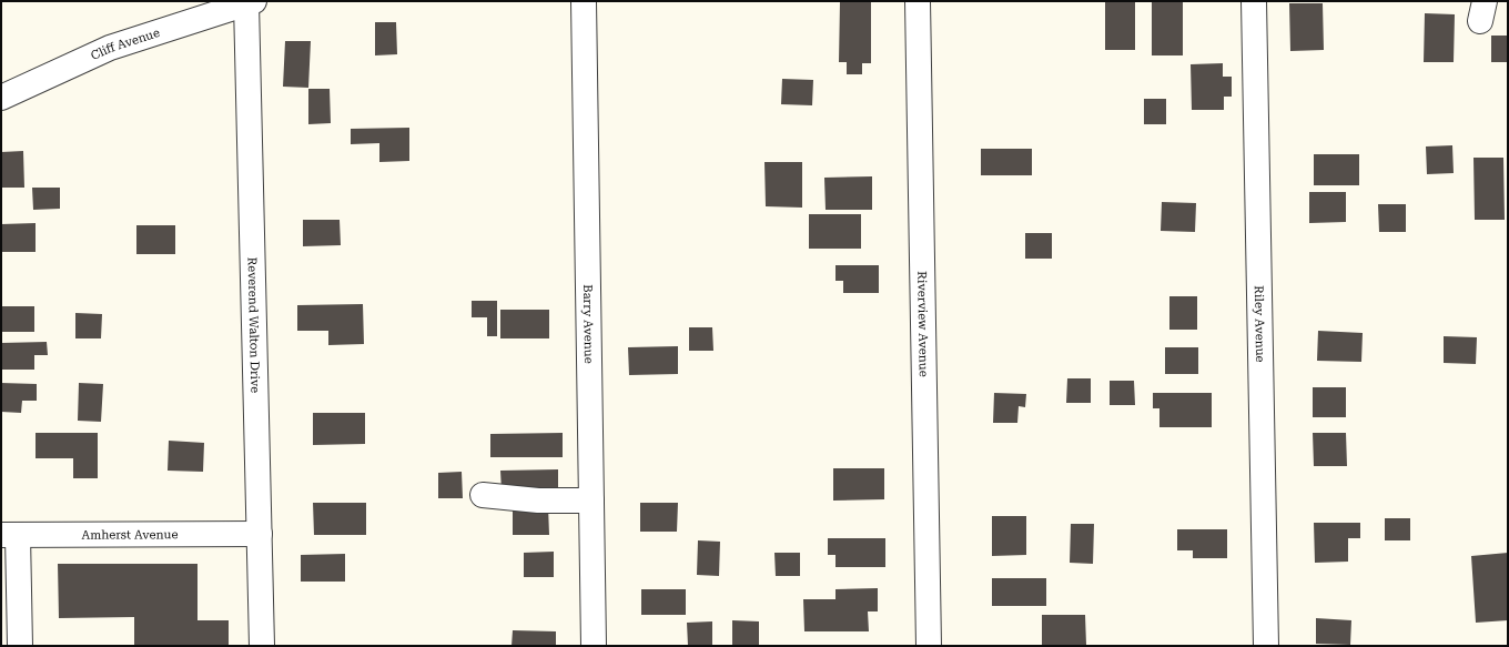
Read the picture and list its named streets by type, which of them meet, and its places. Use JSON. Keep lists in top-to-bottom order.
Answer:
{
  "streets": {
    "street": [
      "Cliff Avenue",
      "Barry Avenue",
      "Reverend Walton Drive",
      "Riverview Avenue",
      "Riley Avenue",
      "Amherst Avenue"
    ]
  },
  "crossings": [
    ["Cliff Avenue", "Reverend Walton Drive"],
    ["Reverend Walton Drive", "Amherst Avenue"]
  ]
}
